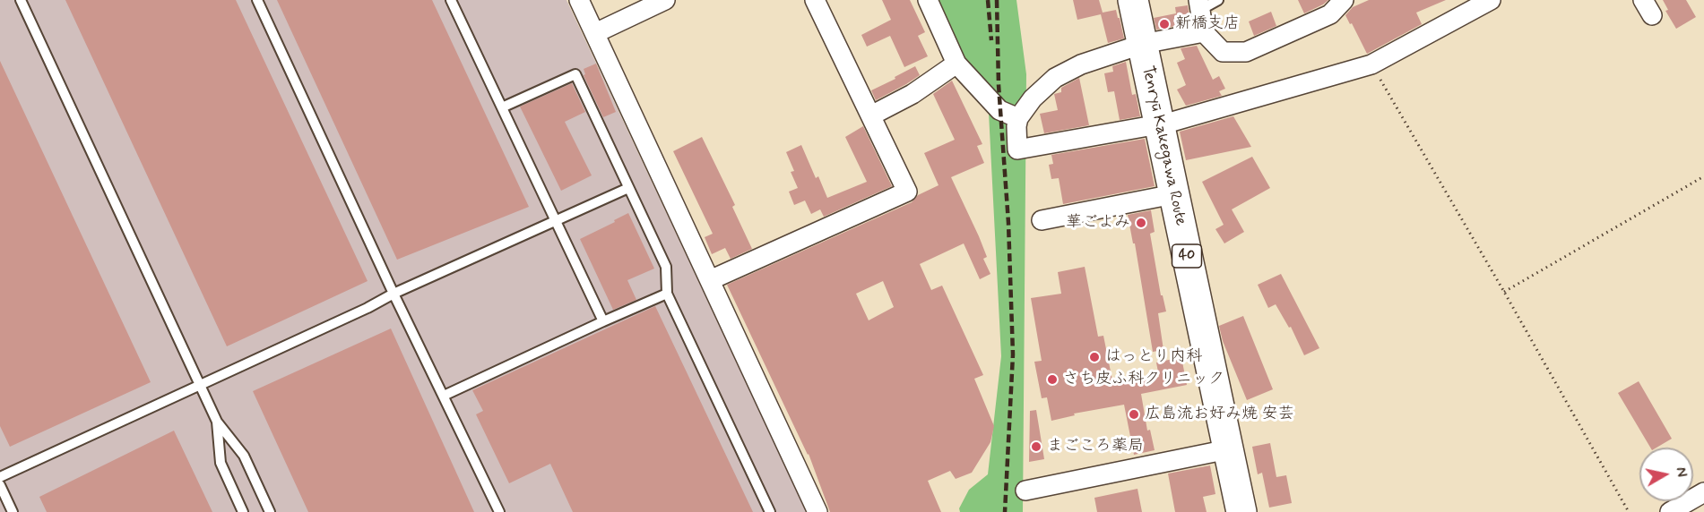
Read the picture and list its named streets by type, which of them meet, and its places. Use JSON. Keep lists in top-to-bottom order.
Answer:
{
  "streets": {
    "main road": ["Tenryū Kakegawa Route", "40"]
  },
  "places": [
    "新橋支店",
    "華ごよみ",
    "はっとり内科",
    "さち皮ふ科クリニック",
    "広島流お好み焼 安芸",
    "まごころ薬局"
  ],
  "north": "right"
}
